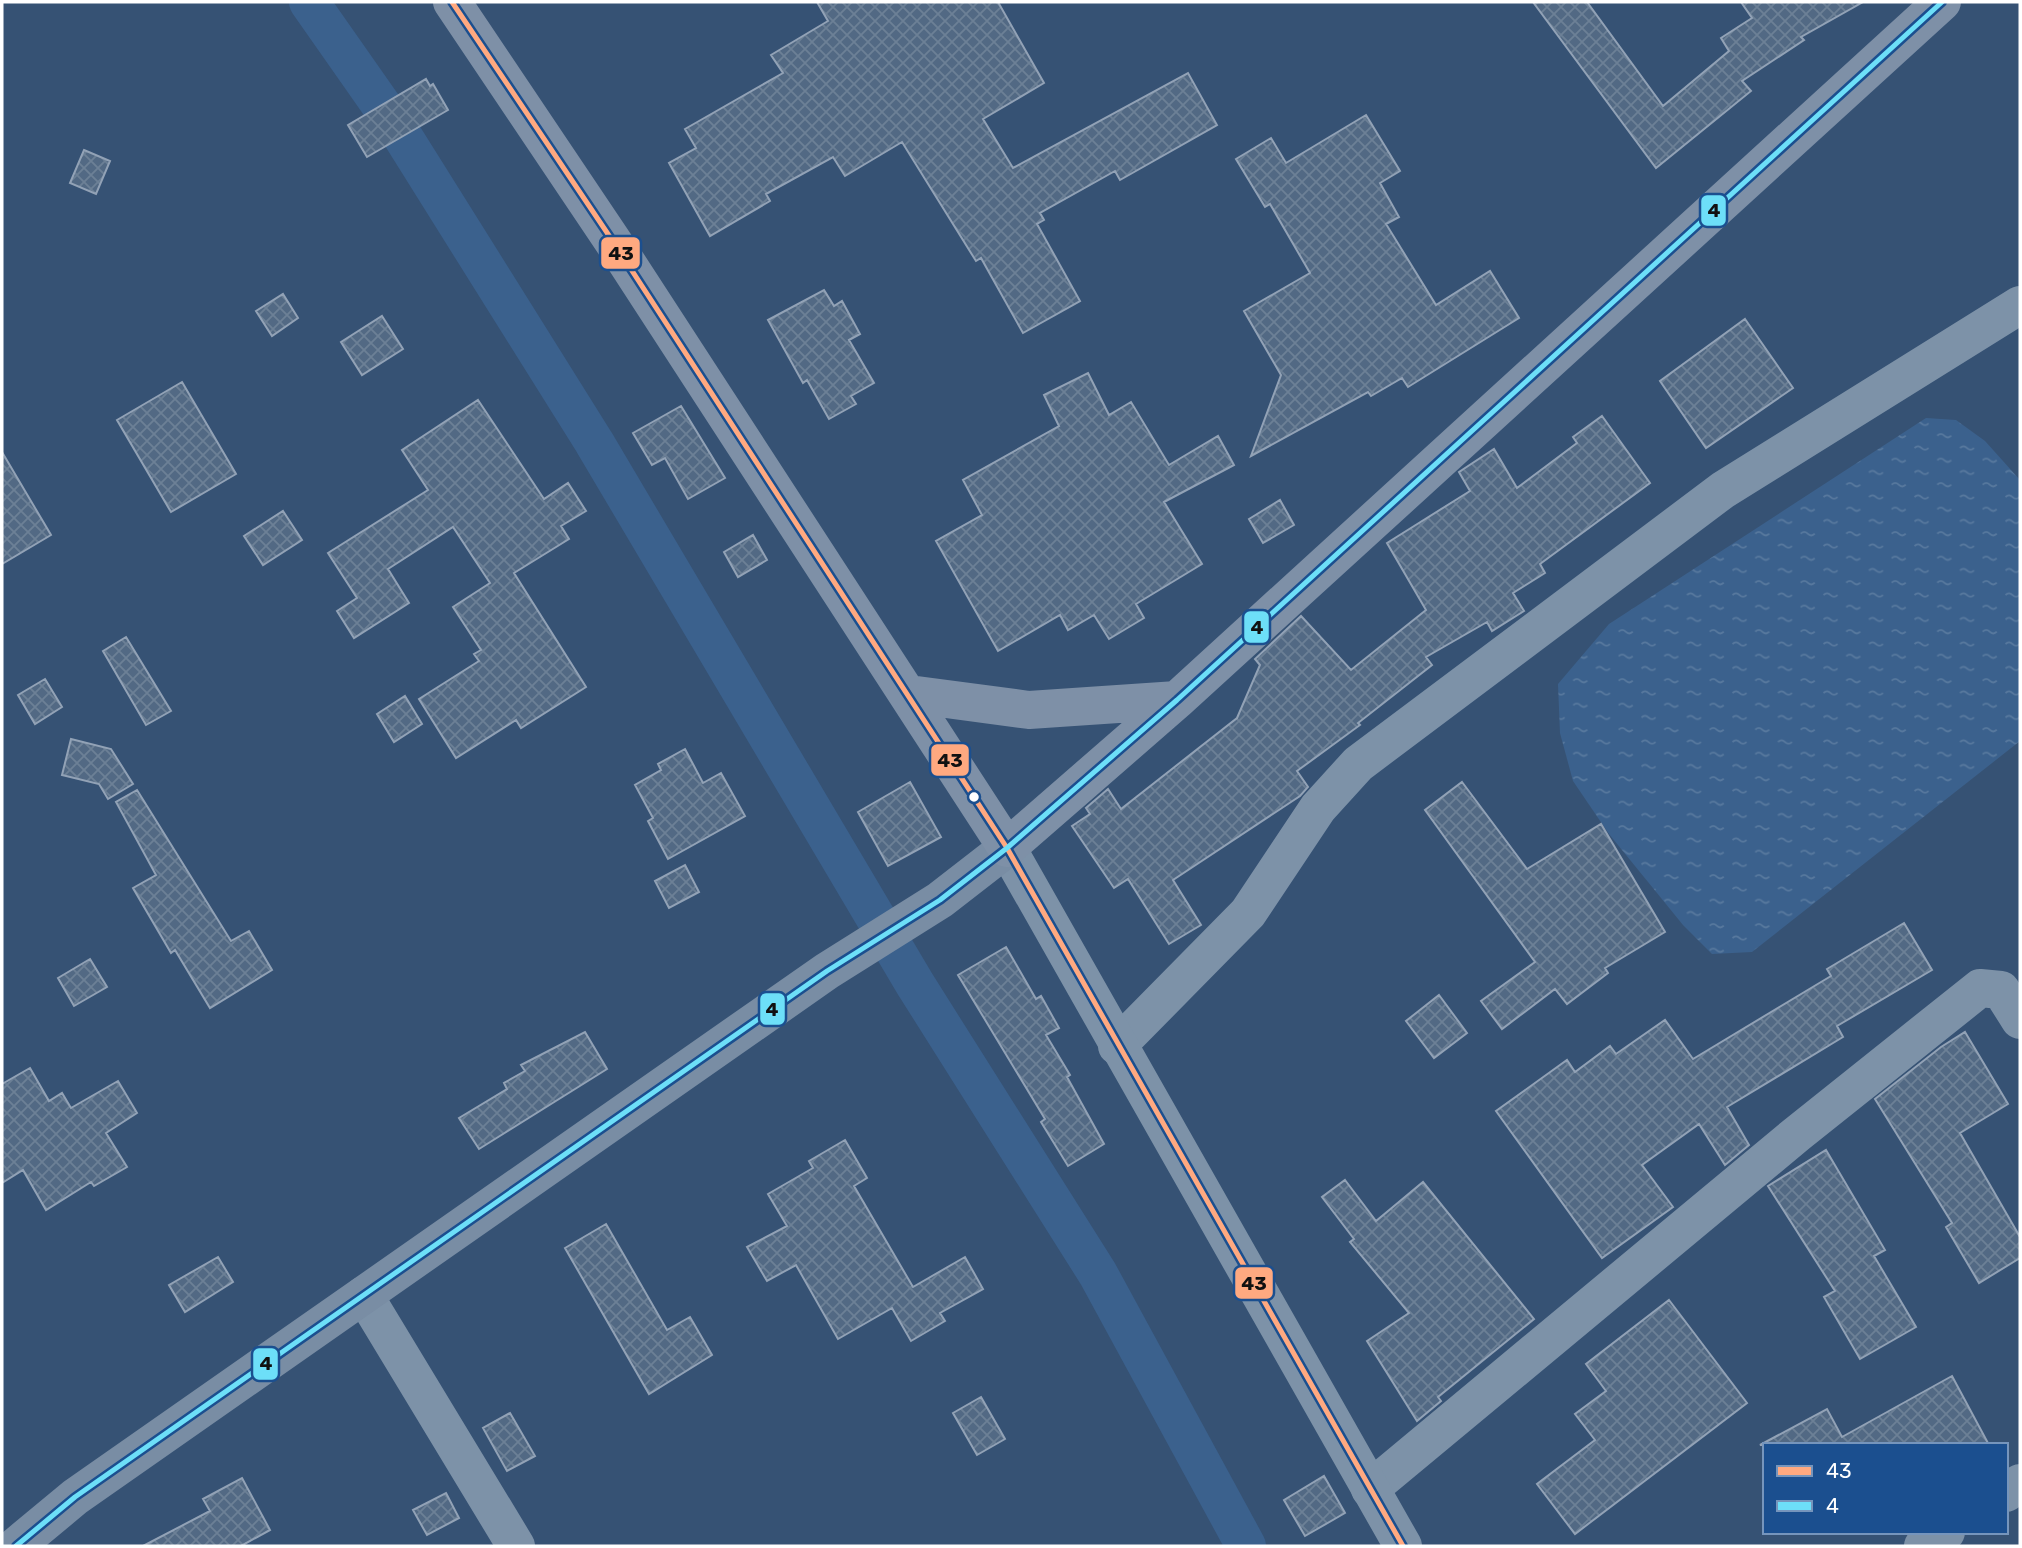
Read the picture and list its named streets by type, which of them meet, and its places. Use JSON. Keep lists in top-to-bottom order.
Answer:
{
  "lines": ["transit line 43", "transit line 4"],
  "legend": ["43", "4"]
}
